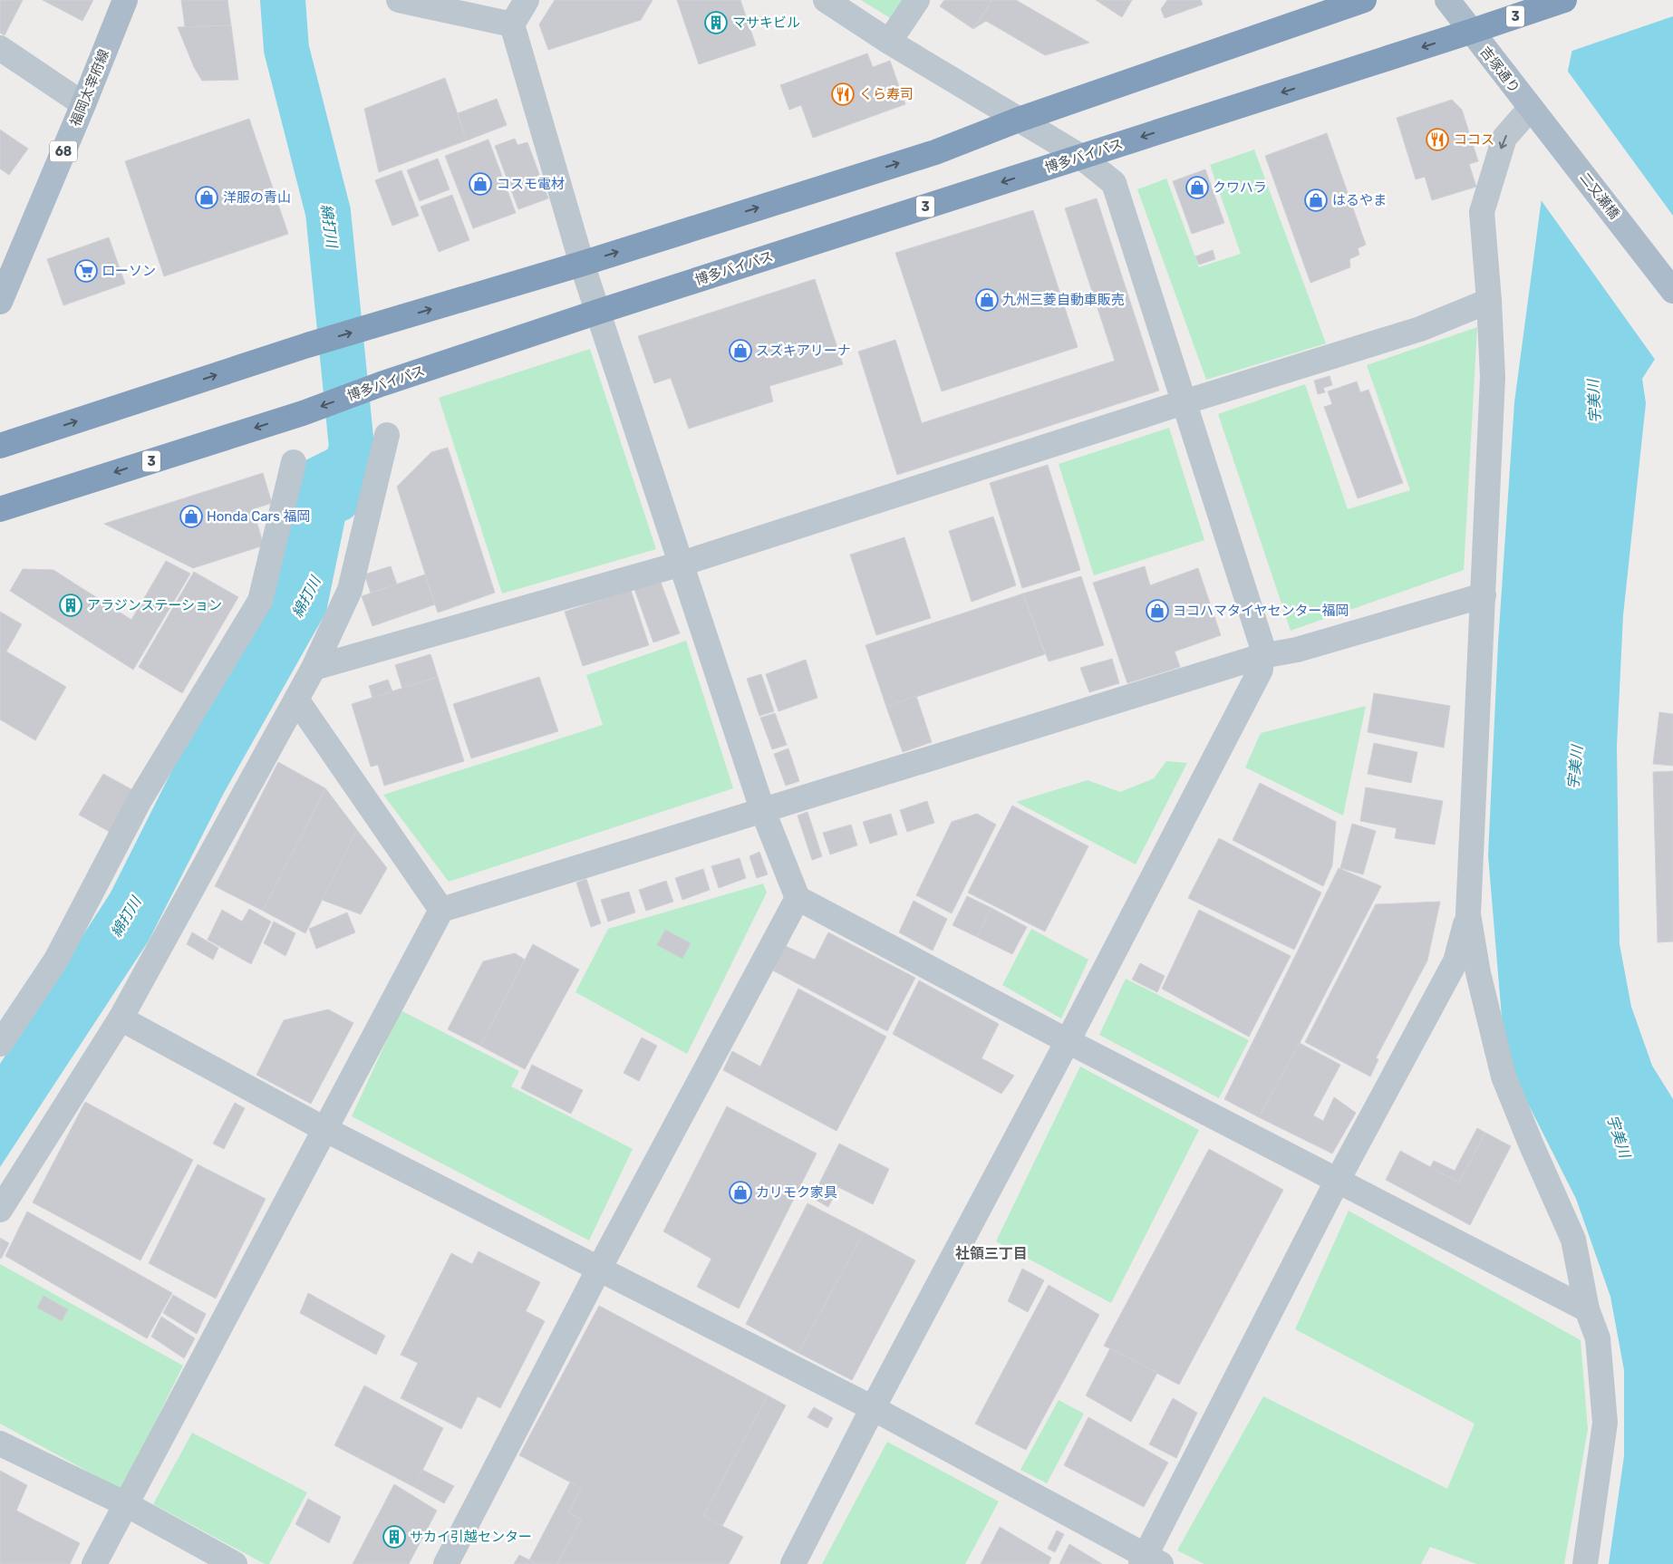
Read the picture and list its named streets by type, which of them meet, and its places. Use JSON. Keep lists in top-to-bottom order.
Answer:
{
  "streets": {
    "highway": ["3", "博多バイパス"],
    "main road": [
      "吉塚通り",
      "福岡太宰府線",
      "68",
      "二又瀬橋"
    ]
  },
  "crossings": [
    ["3", "吉塚通り"],
    ["3", "博多バイパス"],
    ["吉塚通り", "博多バイパス"],
    ["吉塚通り", "二又瀬橋"]
  ],
  "districts": ["社領三丁目"],
  "water": ["綿打川", "宇美川"],
  "places": {
    "building": ["マサキビル", "アラジンステーション", "サカイ引越センター"],
    "restaurant": ["くら寿司", "ココス"],
    "shop": [
      "コスモ電材",
      "クワハラ",
      "洋服の青山",
      "はるやま",
      "九州三菱自動車販売",
      "スズキアリーナ",
      "Honda Cars 福岡",
      "ヨコハマタイヤセンター福岡",
      "カリモク家具"
    ],
    "supermarket": ["ローソン"]
  }
}
